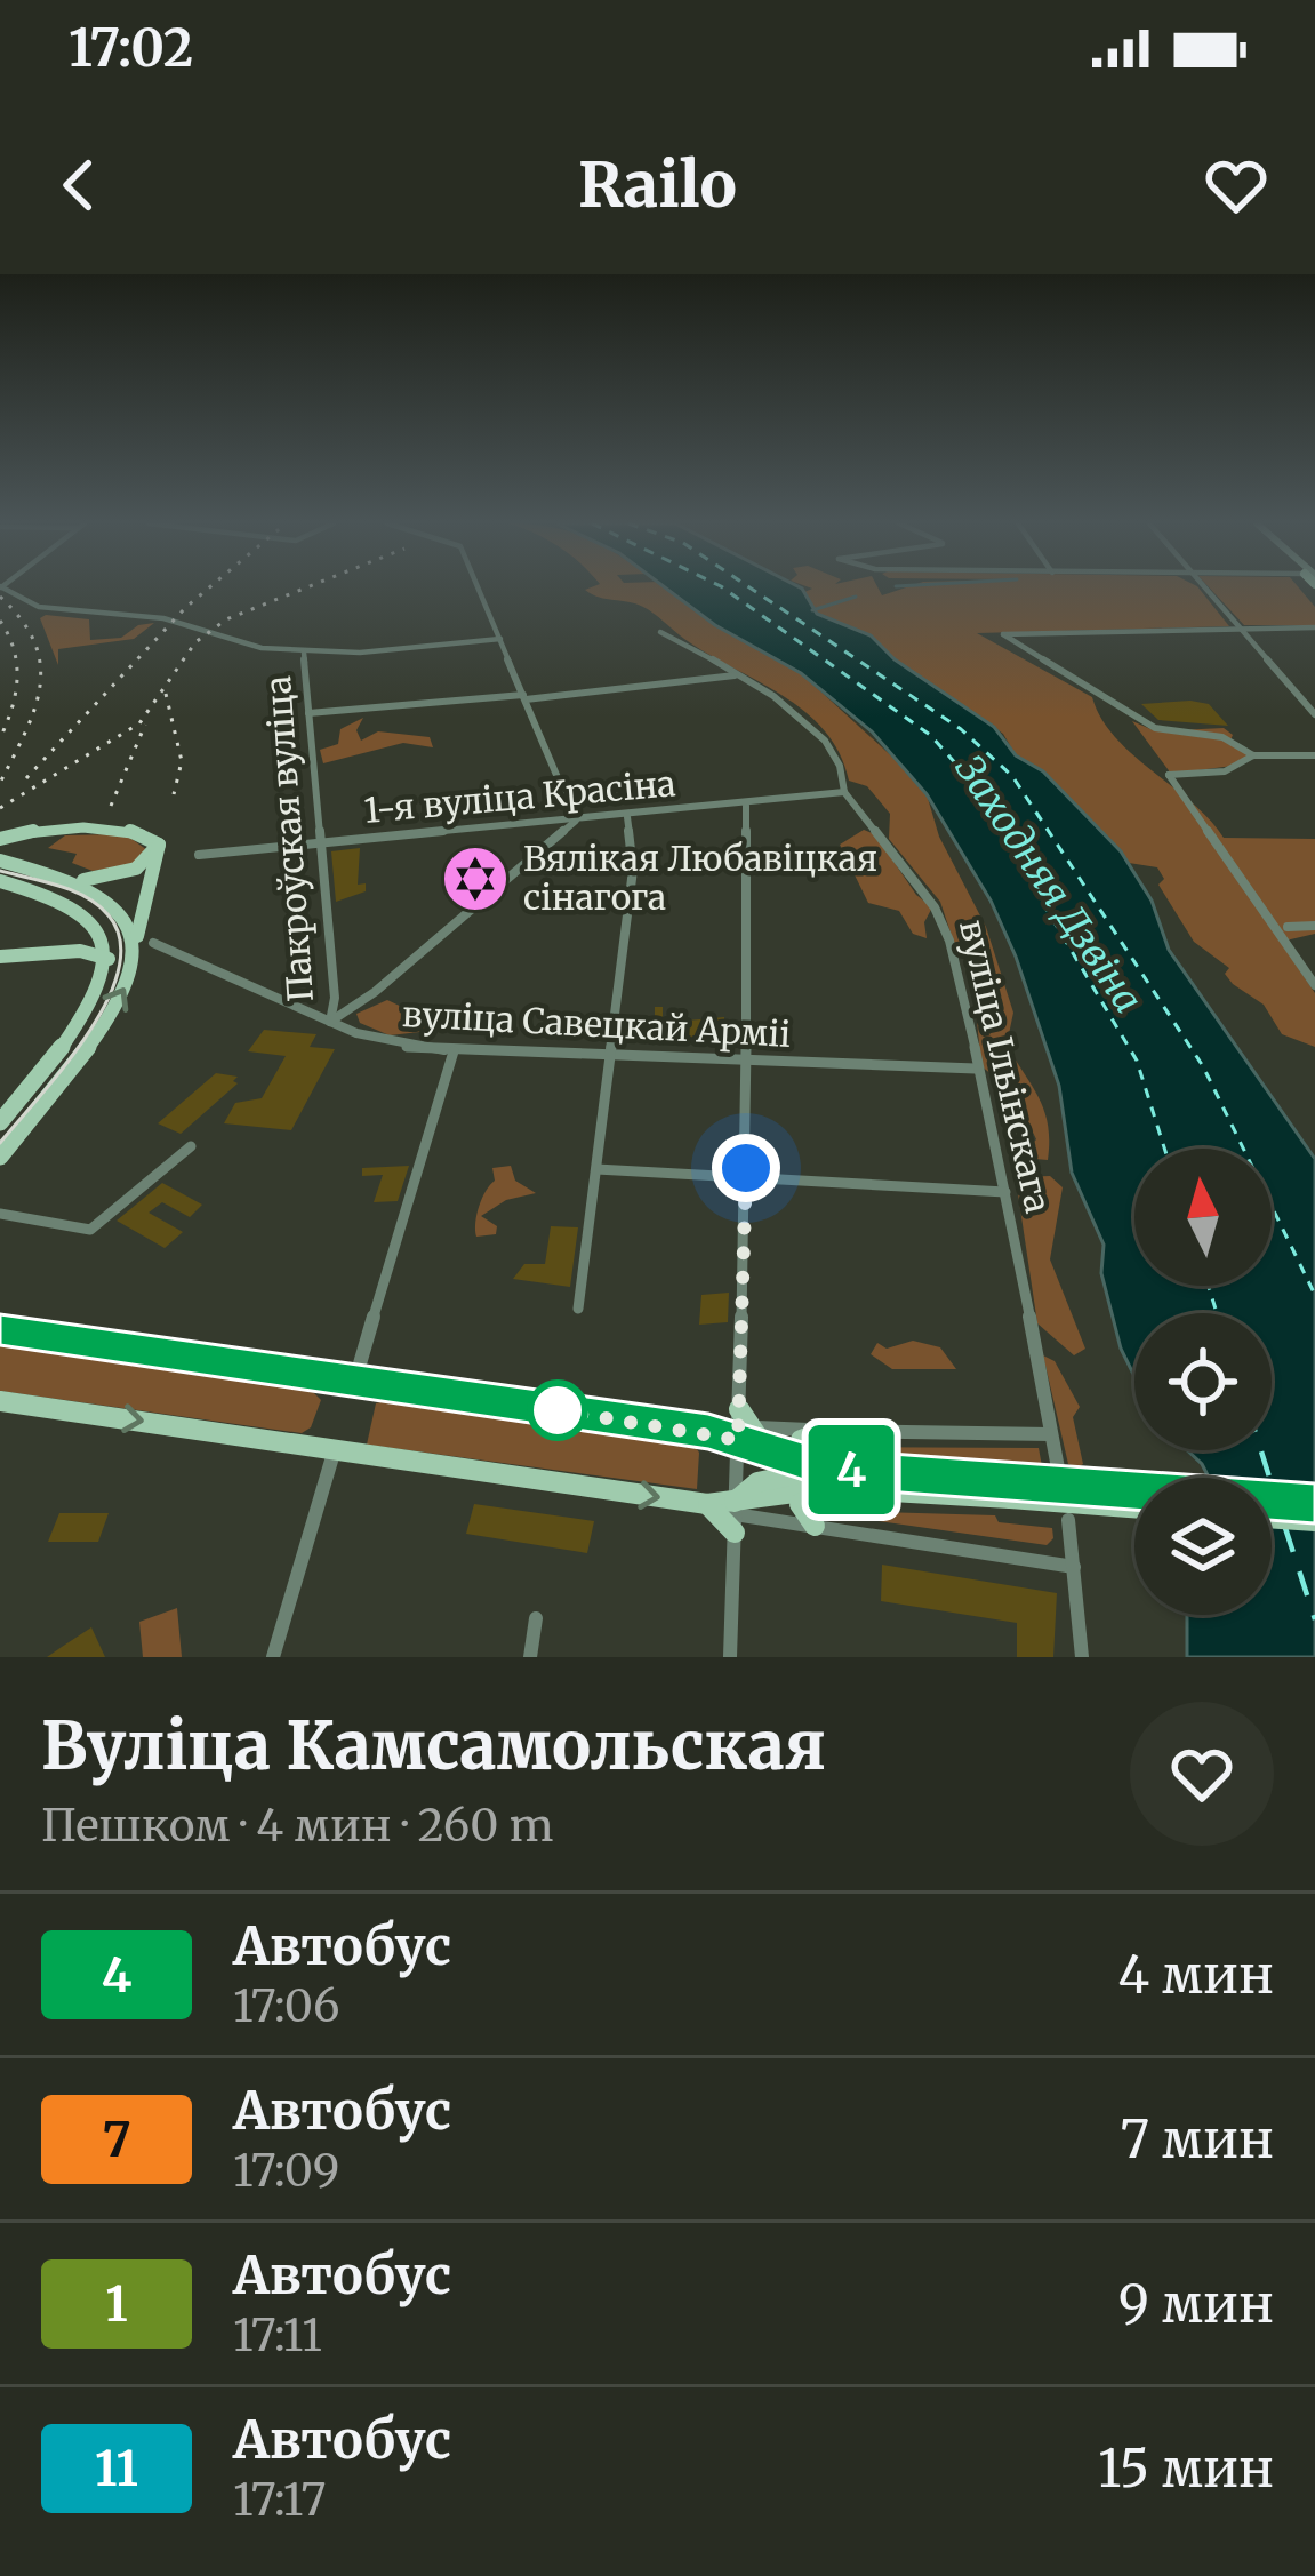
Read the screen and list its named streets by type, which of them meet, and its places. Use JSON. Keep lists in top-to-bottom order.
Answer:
{
  "streets": {
    "street": [
      "1-я вуліца Красіна",
      "Пакроўская вуліца",
      "вуліца Савецкай Арміі",
      "вуліца Ільінскага"
    ]
  },
  "crossings": [
    ["1-я вуліца Красіна", "Пакроўская вуліца"],
    ["1-я вуліца Красіна", "вуліца Ільінскага"],
    ["Пакроўская вуліца", "вуліца Савецкай Арміі"],
    ["вуліца Савецкай Арміі", "вуліца Ільінскага"]
  ],
  "water": ["Заходняя Дзвіна"],
  "places": {
    "synagogue": ["Вялікая Любавіцкая сінагога"]
  },
  "lines": ["bus line 4"],
  "north": "top",
  "page": {
    "status": "17:02",
    "header": "Railo",
    "on_map": "4",
    "heading": ["Вуліца Камсамольская", "Пешком · 4 мин · 260 m"],
    "list": [
      {
        "mark": "4",
        "name": "Автобус",
        "note": "17:06",
        "value": "4 мин"
      },
      {
        "mark": "7",
        "name": "Автобус",
        "note": "17:09",
        "value": "7 мин"
      },
      {
        "mark": "1",
        "name": "Автобус",
        "note": "17:11",
        "value": "9 мин"
      },
      {
        "mark": "11",
        "name": "Автобус",
        "note": "17:17",
        "value": "15 мин"
      }
    ]
  }
}
